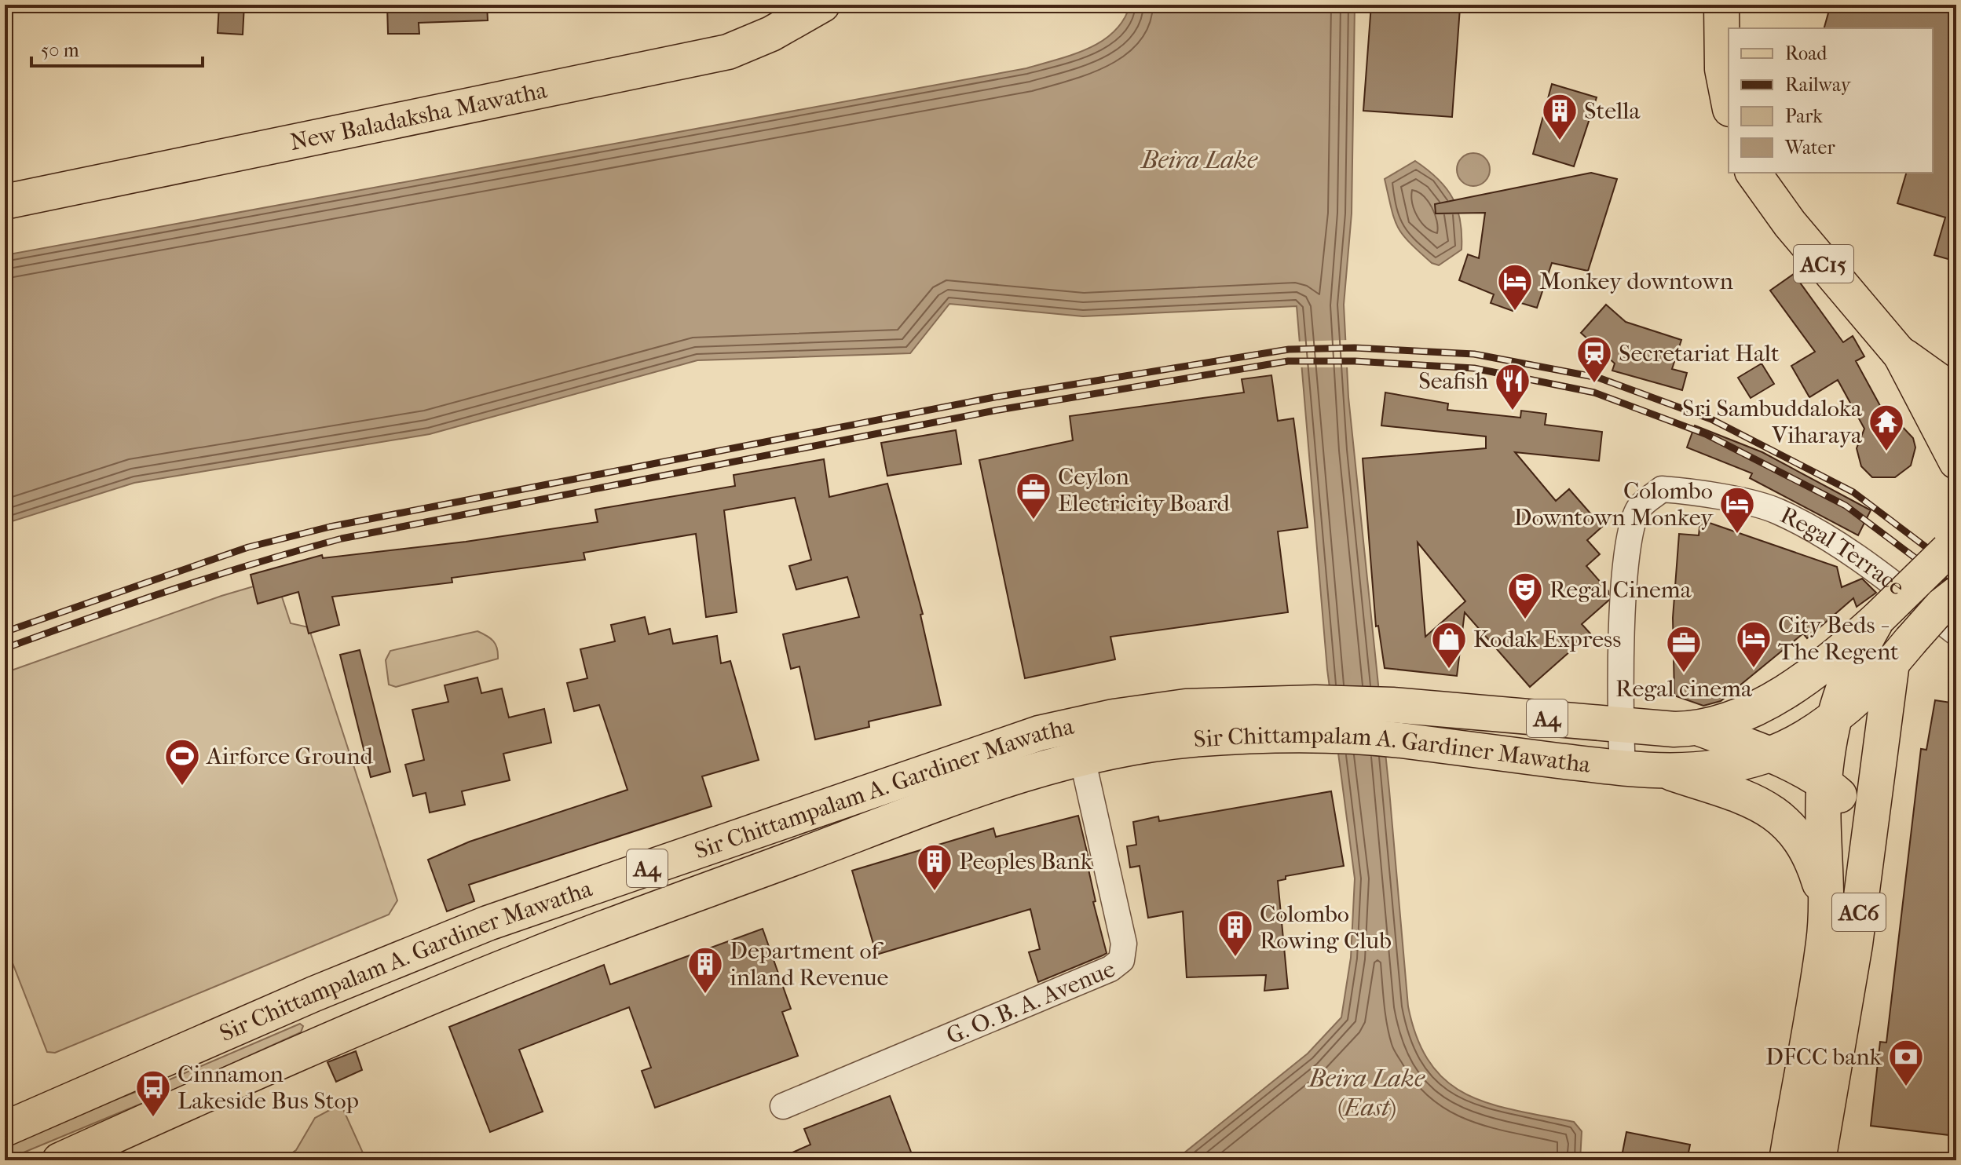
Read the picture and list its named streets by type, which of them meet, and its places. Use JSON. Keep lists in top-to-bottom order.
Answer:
{
  "streets": {
    "main road": [
      "New Baladaksha Mawatha",
      "AC15",
      "A4",
      "Sir Chittampalam A. Gardiner Mawatha",
      "AC6"
    ],
    "street": ["Regal Terrace", "G. O. B. A. Avenue"]
  },
  "crossings": [
    ["Regal Terrace", "Sir Chittampalam A. Gardiner Mawatha"],
    ["Sir Chittampalam A. Gardiner Mawatha", "G. O. B. A. Avenue"]
  ],
  "water": ["Beira Lake", "Beira Lake (East)"],
  "places": {
    "building": [
      "Stella",
      "Peoples Bank",
      "Colombo Rowing Club",
      "Department of inland Revenue"
    ],
    "hotel": ["Monkey downtown", "Colombo Downtown Monkey", "City Beds - The Regent"],
    "station": ["Secretariat Halt"],
    "restaurant": ["Seafish"],
    "temple": ["Sri Sambuddaloka Viharaya"],
    "office": ["Ceylon Electricity Board", "Regal cinema"],
    "theatre": ["Regal Cinema"],
    "shop": ["Kodak Express"],
    "sports": ["Airforce Ground"],
    "bank": ["DFCC bank"],
    "bus stop": ["Cinnamon Lakeside Bus Stop"]
  },
  "legend": [
    "Road",
    "Railway",
    "Park",
    "Water"
  ],
  "scale_bar": "50 m"
}
